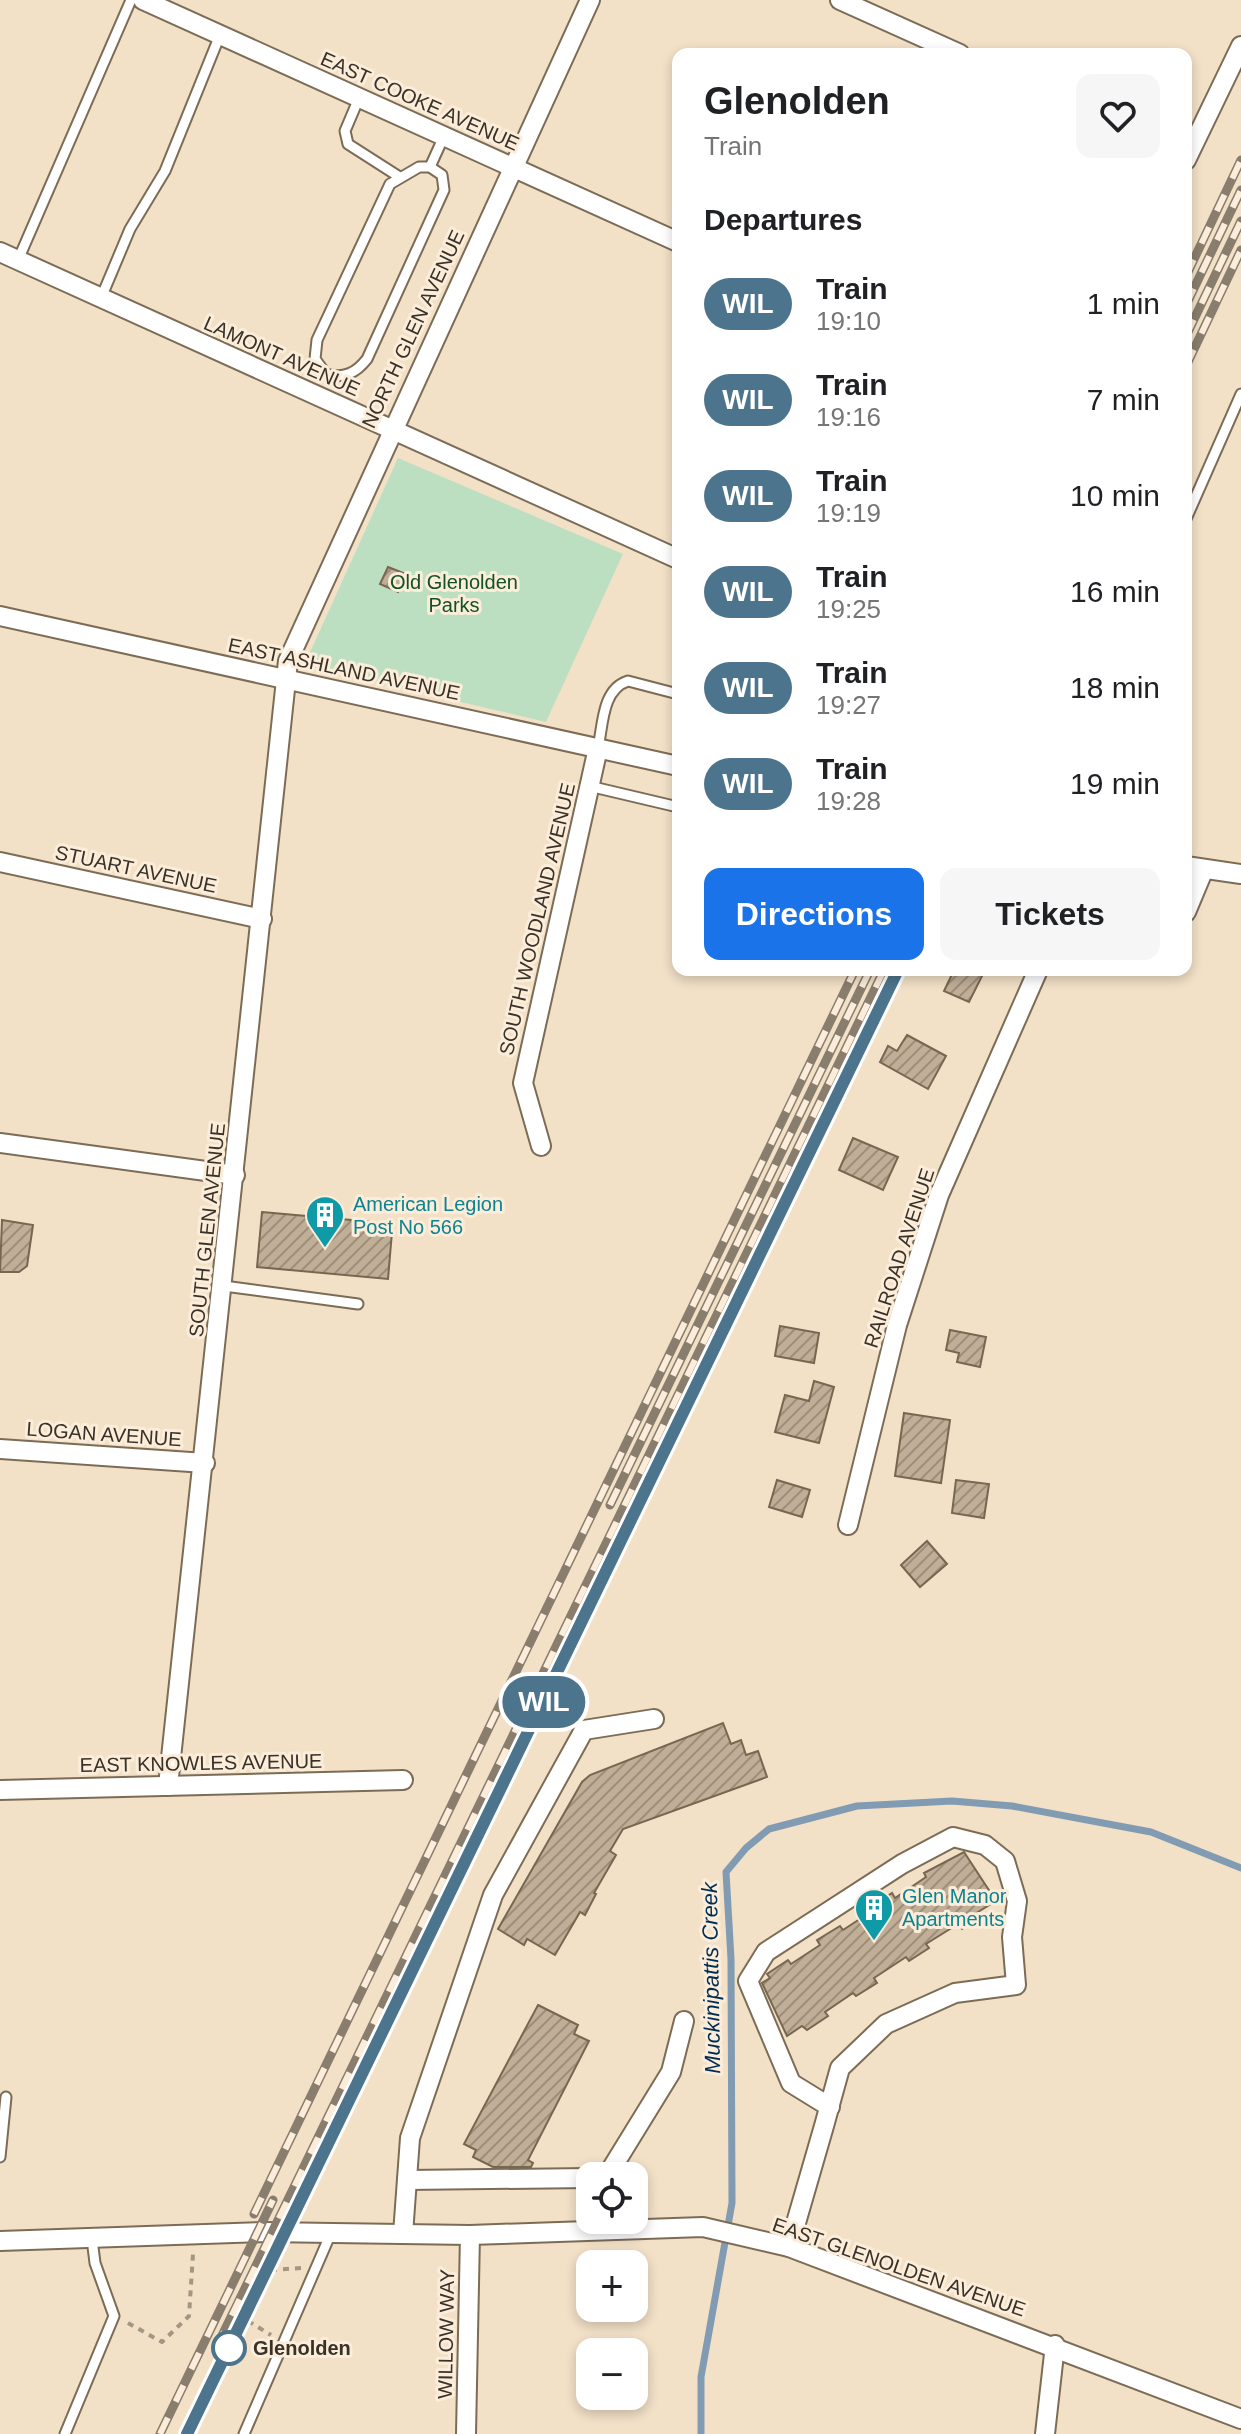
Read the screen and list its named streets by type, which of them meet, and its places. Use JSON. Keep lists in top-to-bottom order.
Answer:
{
  "streets": {
    "street": [
      "EAST COOKE AVENUE",
      "NORTH GLEN AVENUE",
      "LAMONT AVENUE",
      "EAST ASHLAND AVENUE",
      "STUART AVENUE",
      "SOUTH WOODLAND AVENUE",
      "SOUTH GLEN AVENUE",
      "RAILROAD AVENUE",
      "LOGAN AVENUE",
      "EAST KNOWLES AVENUE",
      "EAST GLENOLDEN AVENUE",
      "WILLOW WAY"
    ]
  },
  "crossings": [
    ["EAST COOKE AVENUE", "NORTH GLEN AVENUE"],
    ["NORTH GLEN AVENUE", "LAMONT AVENUE"],
    ["NORTH GLEN AVENUE", "EAST ASHLAND AVENUE"],
    ["NORTH GLEN AVENUE", "SOUTH GLEN AVENUE"],
    ["EAST ASHLAND AVENUE", "SOUTH WOODLAND AVENUE"],
    ["EAST ASHLAND AVENUE", "SOUTH GLEN AVENUE"],
    ["STUART AVENUE", "SOUTH GLEN AVENUE"],
    ["SOUTH GLEN AVENUE", "LOGAN AVENUE"],
    ["SOUTH GLEN AVENUE", "EAST KNOWLES AVENUE"],
    ["EAST GLENOLDEN AVENUE", "WILLOW WAY"]
  ],
  "water": ["Muckinipattis Creek"],
  "parks": ["Old Glenolden Parks"],
  "places": {
    "building": ["American Legion Post No 566", "Glen Manor Apartments"],
    "other": ["Glenolden"]
  },
  "page": {
    "on_map": "WIL",
    "heading": [
      ["Glenolden", "Train"],
      "Departures"
    ],
    "list": [
      {
        "mark": "WIL",
        "name": "Train",
        "note": "19:10",
        "value": "1 min"
      },
      {
        "mark": "WIL",
        "name": "Train",
        "note": "19:16",
        "value": "7 min"
      },
      {
        "mark": "WIL",
        "name": "Train",
        "note": "19:19",
        "value": "10 min"
      },
      {
        "mark": "WIL",
        "name": "Train",
        "note": "19:25",
        "value": "16 min"
      },
      {
        "mark": "WIL",
        "name": "Train",
        "note": "19:27",
        "value": "18 min"
      },
      {
        "mark": "WIL",
        "name": "Train",
        "note": "19:28",
        "value": "19 min"
      }
    ],
    "buttons": ["Directions", "Tickets"],
    "map_buttons": ["+", "−"]
  }
}
